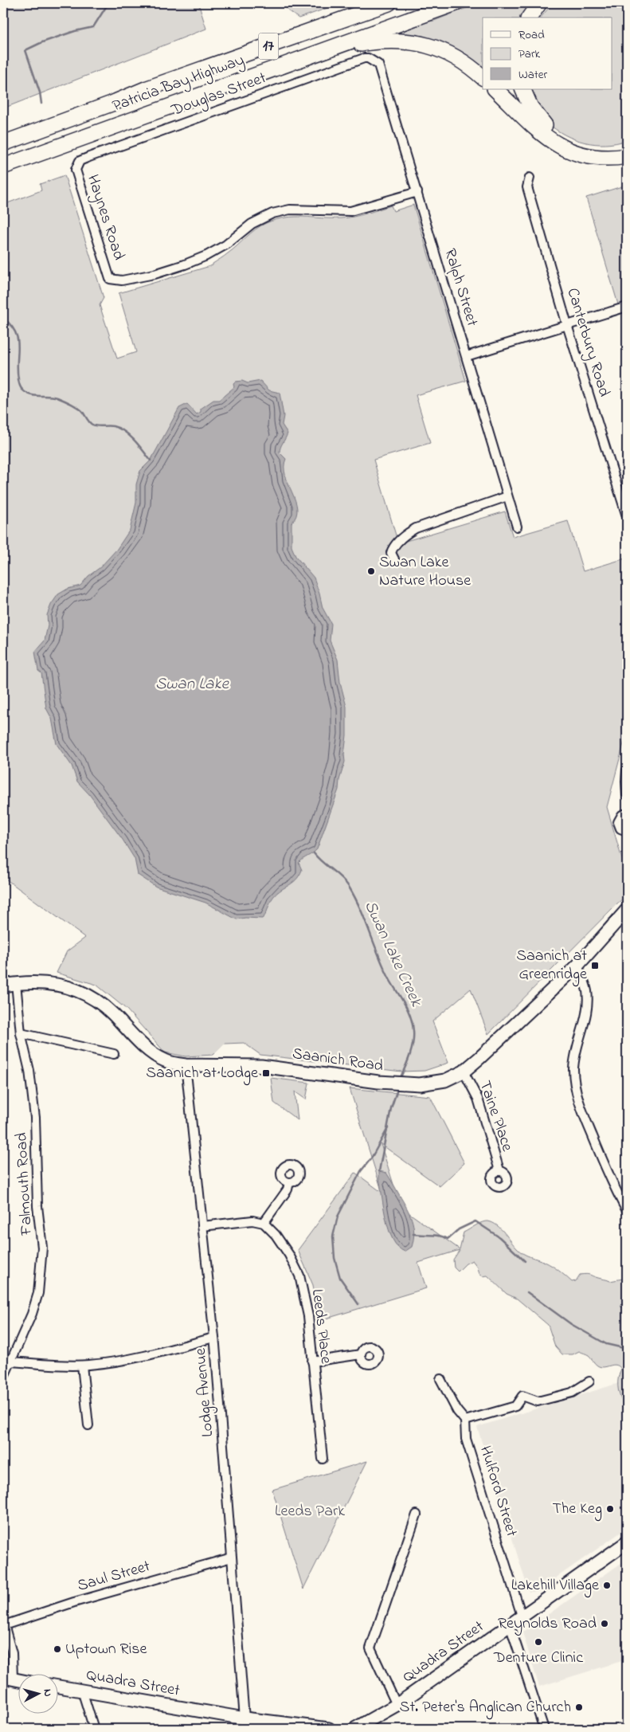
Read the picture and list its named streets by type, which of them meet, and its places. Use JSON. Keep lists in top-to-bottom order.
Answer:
{
  "streets": {
    "highway": ["17", "Patricia Bay Highway"],
    "main road": ["Saanich Road", "Quadra Street"],
    "street": [
      "Douglas Street",
      "Haynes Road",
      "Ralph Street",
      "Canterbury Road",
      "Taine Place",
      "Falmouth Road",
      "Leeds Place",
      "Lodge Avenue",
      "Hulford Street",
      "Saul Street"
    ]
  },
  "crossings": [
    ["Douglas Street", "Haynes Road"],
    ["Douglas Street", "Ralph Street"],
    ["Haynes Road", "Ralph Street"],
    ["Saanich Road", "Taine Place"],
    ["Saanich Road", "Falmouth Road"],
    ["Saanich Road", "Lodge Avenue"],
    ["Lodge Avenue", "Saul Street"],
    ["Lodge Avenue", "Quadra Street"],
    ["Hulford Street", "Quadra Street"]
  ],
  "water": ["Swan Lake", "Swan Lake Creek"],
  "parks": ["Leeds Park"],
  "places": {
    "other": [
      "Swan Lake Nature House",
      "The Keg",
      "Lakehill Village",
      "Reynolds Road",
      "Denture Clinic",
      "Uptown Rise",
      "St. Peter's Anglican Church"
    ],
    "transit": ["Saanich at Greenridge", "Saanich at Lodge"]
  },
  "legend": ["Road", "Park", "Water"],
  "north": "right"
}
